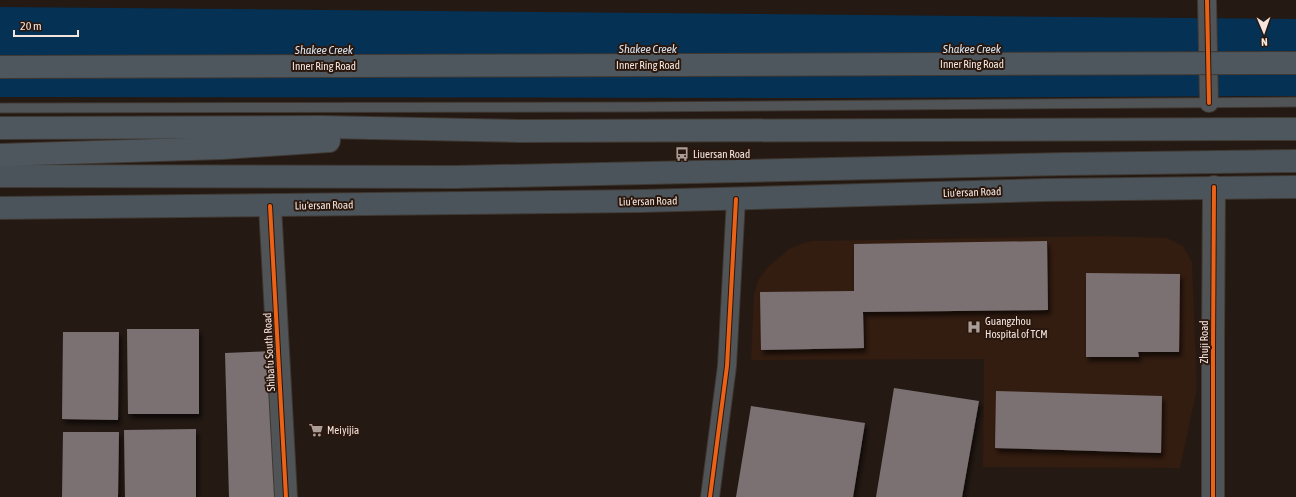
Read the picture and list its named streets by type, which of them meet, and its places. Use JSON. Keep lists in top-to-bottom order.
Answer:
{
  "streets": {
    "highway": ["Inner Ring Road"],
    "main road": ["Liu'ersan Road"],
    "street": ["Zhuji Road", "Shibafu South Road"]
  },
  "crossings": [
    ["Liu'ersan Road", "Zhuji Road"],
    ["Liu'ersan Road", "Shibafu South Road"]
  ],
  "water": ["Shakee Creek"],
  "places": {
    "bus stop": ["Liuersan Road"],
    "hospital": ["Guangzhou Hospital of TCM"],
    "supermarket": ["Meiyijia"]
  },
  "scale_bar": "20 m",
  "north": "bottom"
}
